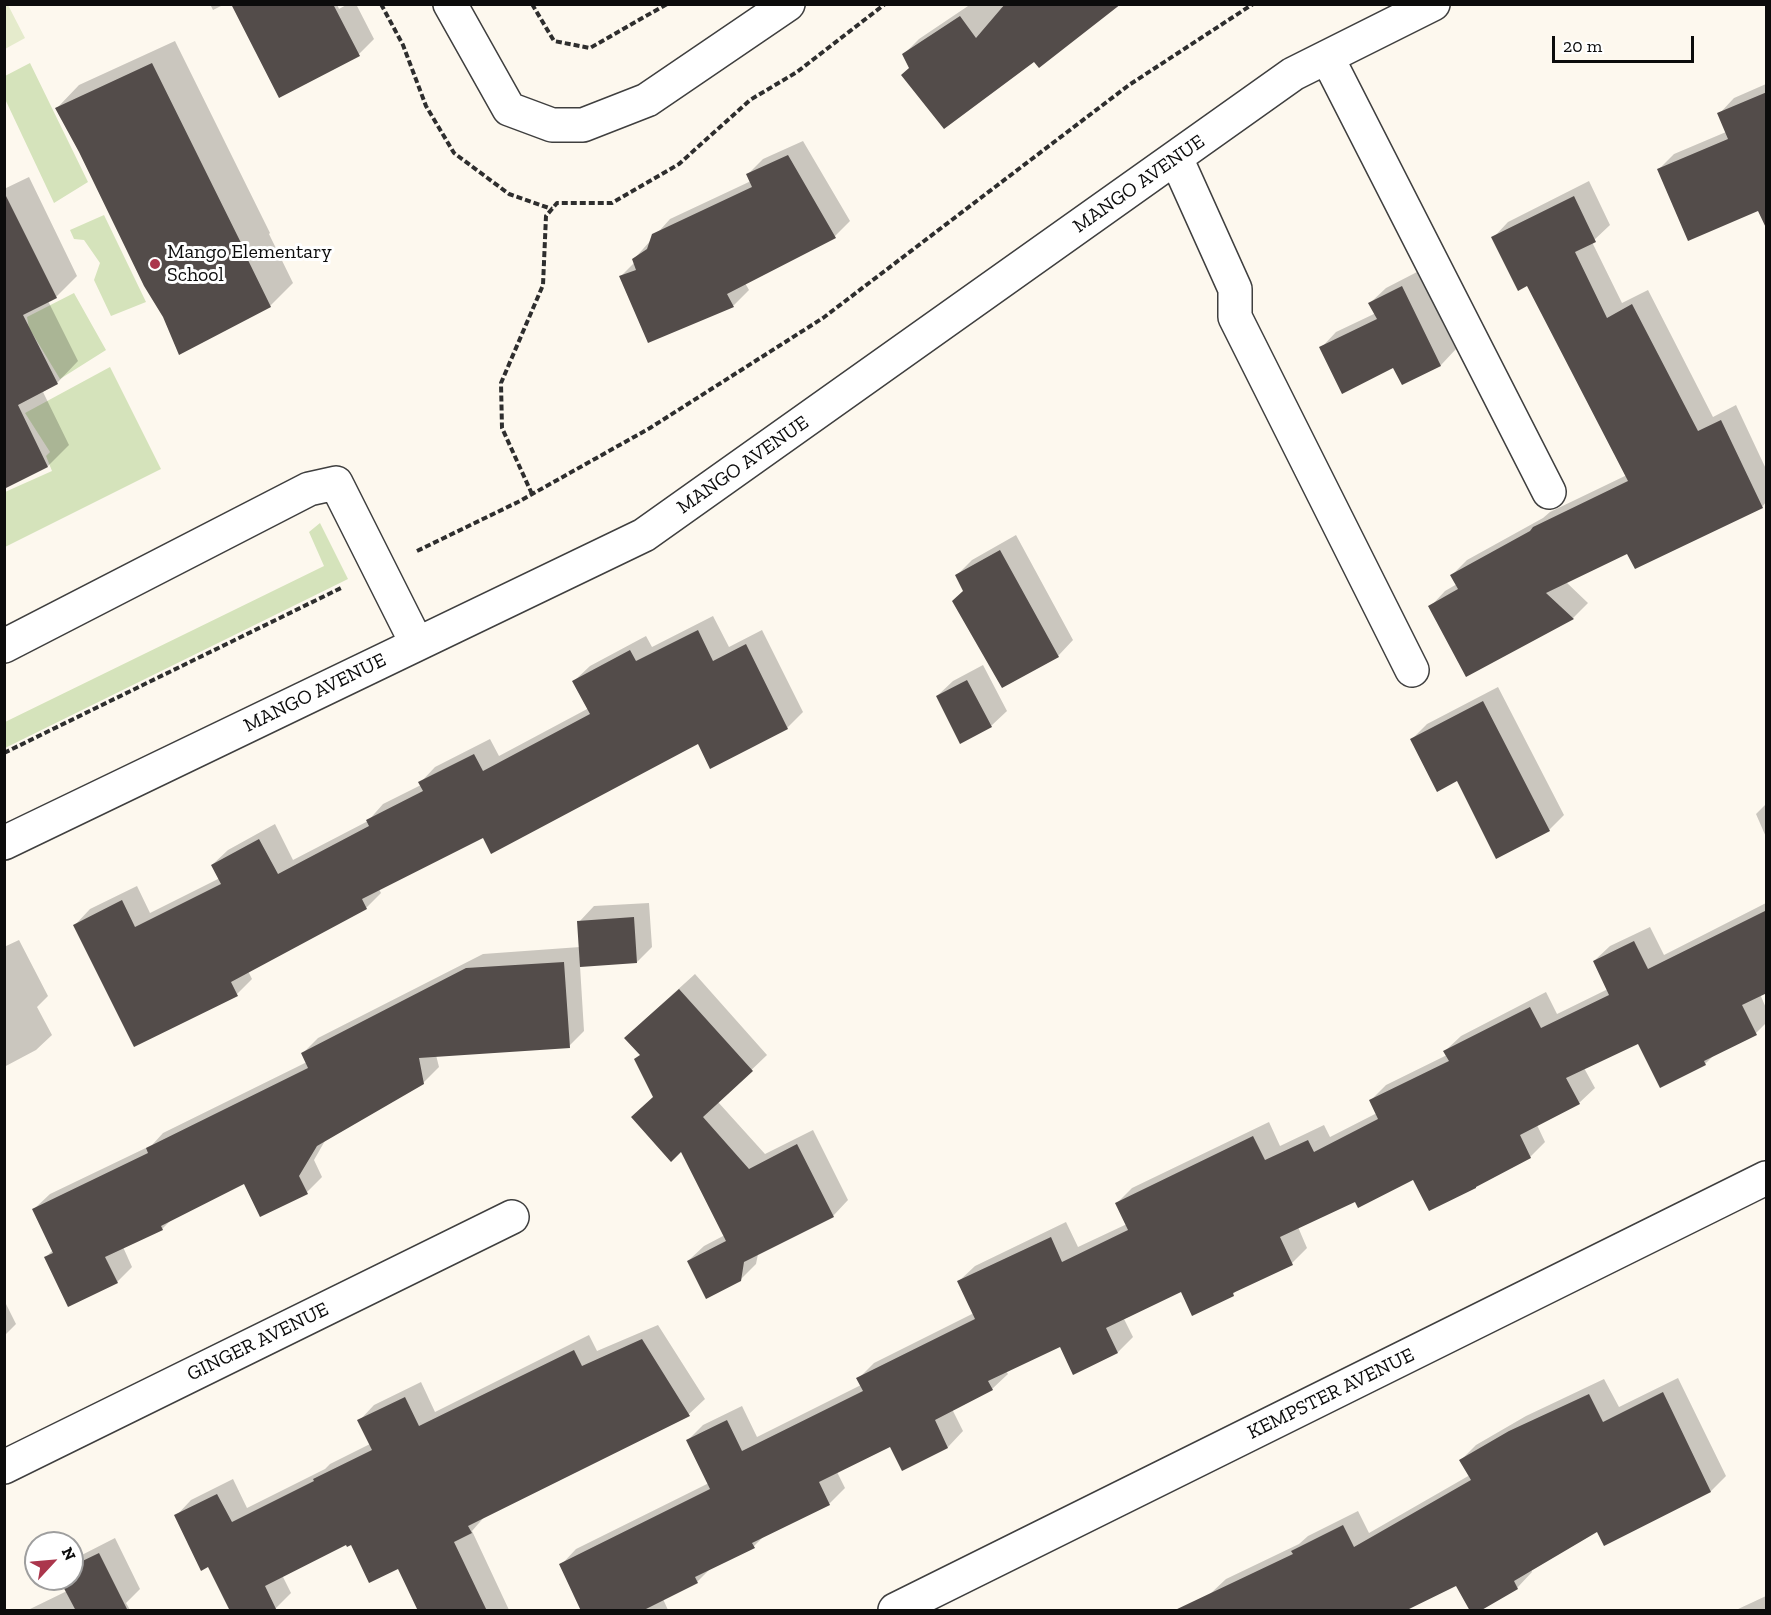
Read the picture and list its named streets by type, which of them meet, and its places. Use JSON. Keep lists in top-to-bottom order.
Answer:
{
  "streets": {
    "street": ["MANGO AVENUE", "GINGER AVENUE", "KEMPSTER AVENUE"]
  },
  "places": ["Mango Elementary School"],
  "scale_bar": "20 m",
  "north": "top right"
}
